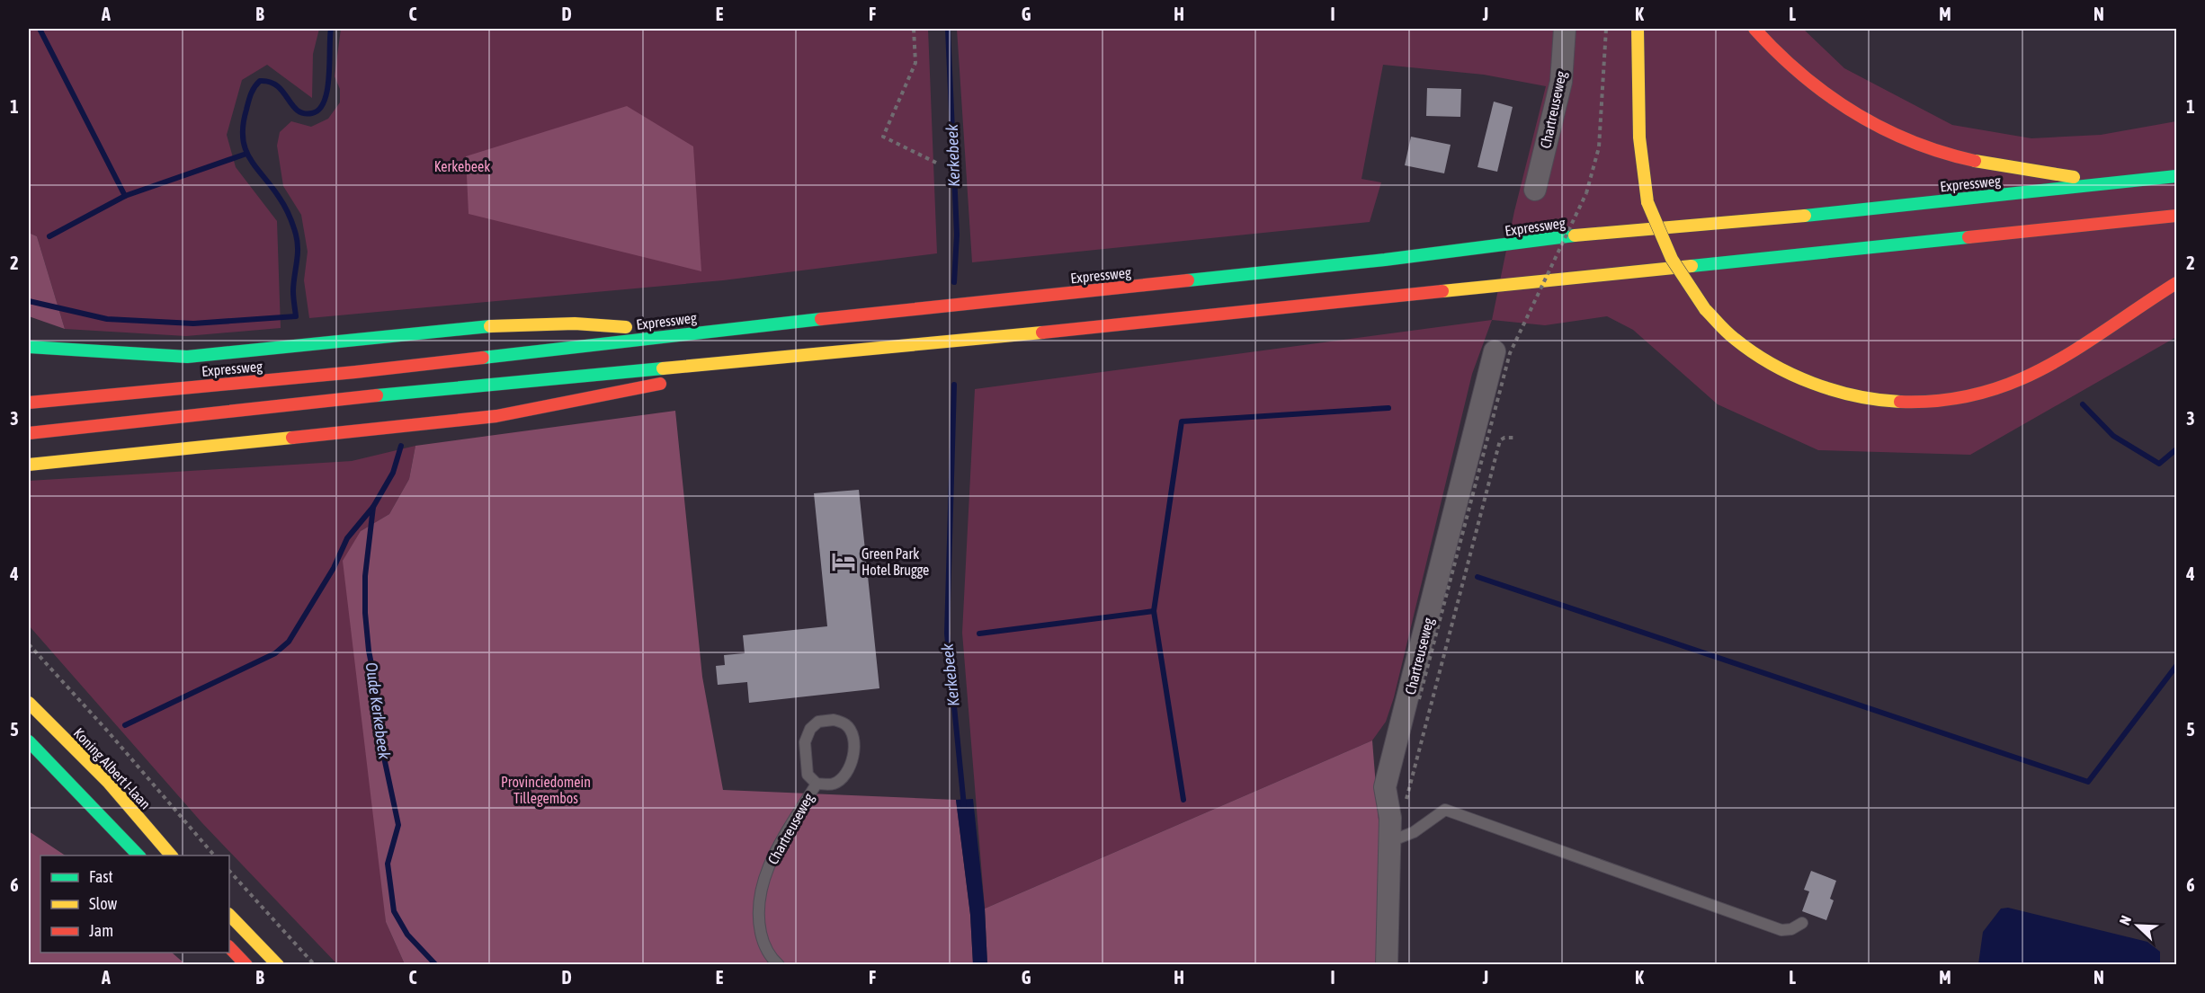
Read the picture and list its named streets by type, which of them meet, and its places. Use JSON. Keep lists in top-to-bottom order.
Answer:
{
  "streets": {
    "main road": ["Expressweg", "Koning Albert I-laan"],
    "street": ["Chartreuseweg"]
  },
  "water": ["Kerkebeek", "Oude Kerkebeek"],
  "parks": ["Kerkebeek", "Provinciedomein Tillegembos"],
  "places": {
    "hotel": ["Green Park Hotel Brugge"]
  },
  "legend": ["Fast", "Slow", "Jam"],
  "north": "top left",
  "grid": {
    "columns": [
      "A",
      "B",
      "C",
      "D",
      "E",
      "F",
      "G",
      "H",
      "I",
      "J",
      "K",
      "L",
      "M",
      "N"
    ],
    "rows": [
      "1",
      "2",
      "3",
      "4",
      "5",
      "6"
    ]
  }
}
